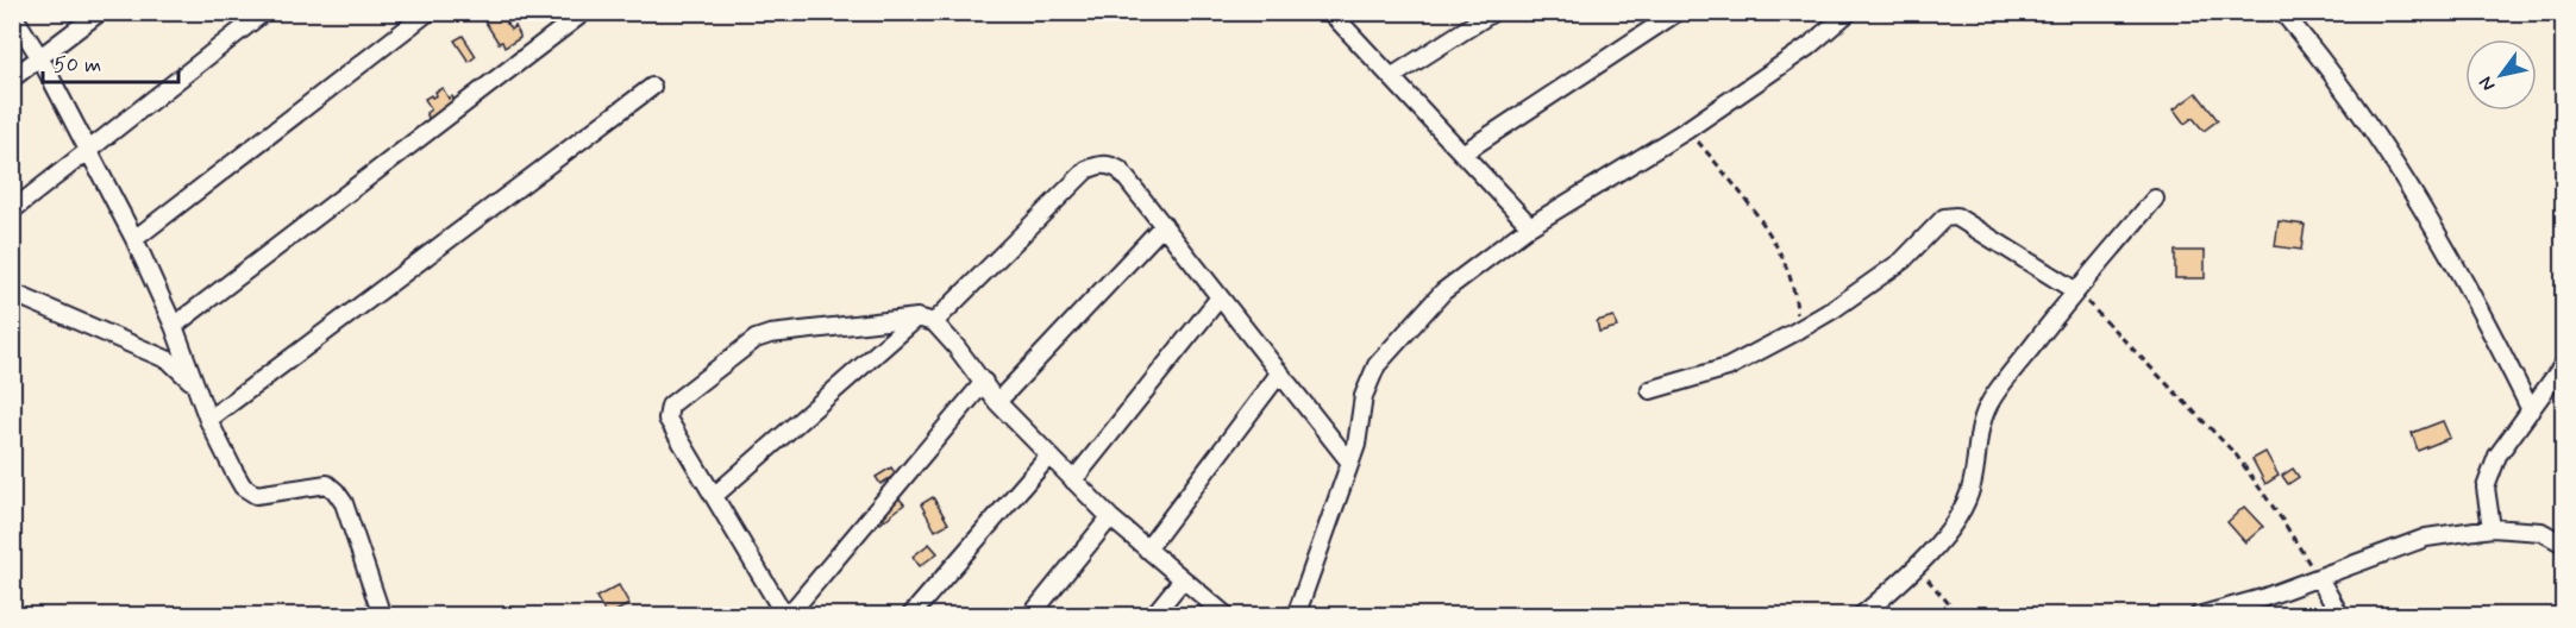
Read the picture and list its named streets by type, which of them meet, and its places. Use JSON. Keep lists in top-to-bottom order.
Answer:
{
  "scale_bar": "50 m",
  "north": "bottom left"
}
